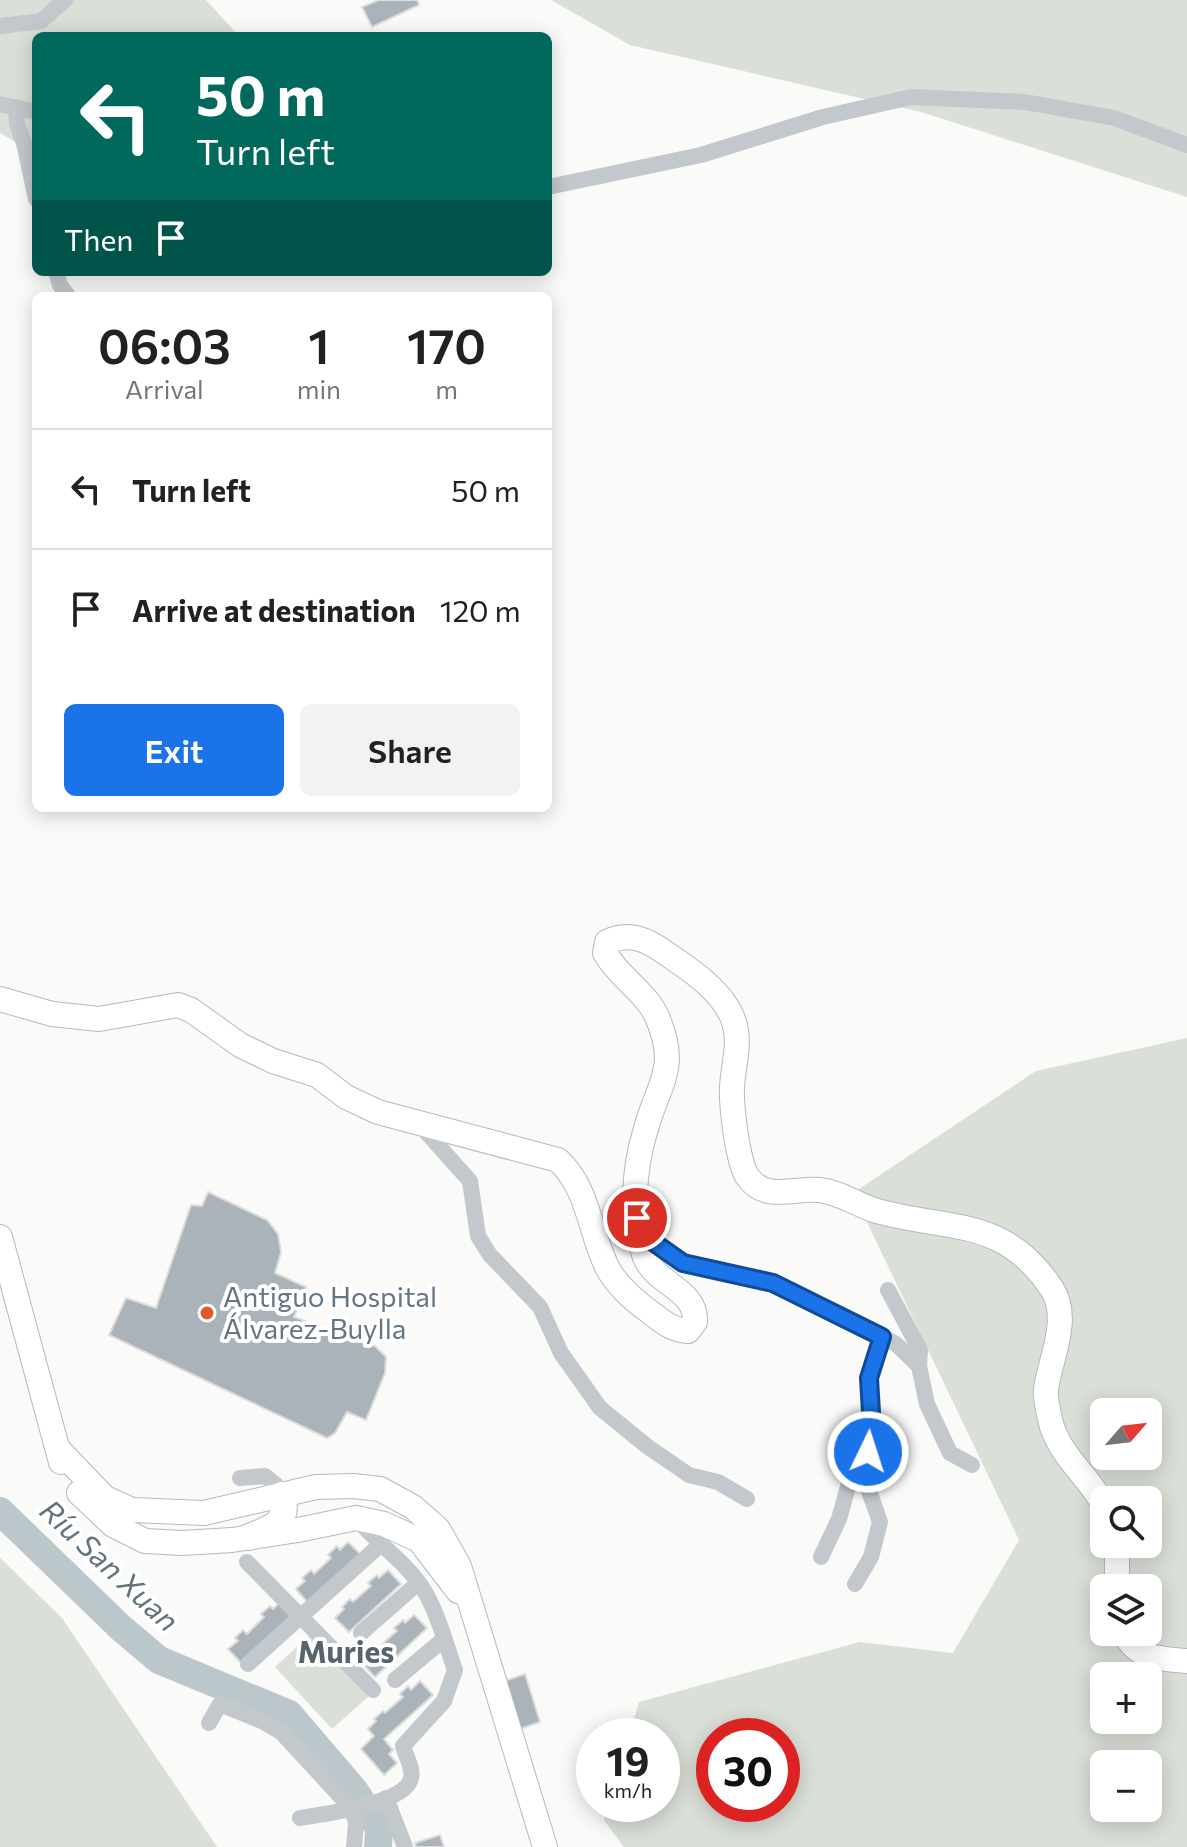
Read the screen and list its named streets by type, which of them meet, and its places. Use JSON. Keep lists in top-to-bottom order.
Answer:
{
  "districts": ["Muries"],
  "water": ["Ríu San Xuan"],
  "places": ["Antiguo Hospital Álvarez-Buylla"],
  "north": "top right",
  "page": {
    "turn": ["50 m", "Turn left"],
    "then": "Then",
    "eta": [
      "06:03",
      "Arrival",
      "1",
      "min",
      "170",
      "m"
    ],
    "list": [
      {
        "name": "Turn left",
        "value": "50 m"
      },
      {
        "name": "Arrive at destination",
        "value": "120 m"
      }
    ],
    "buttons": ["Exit", "Share"],
    "map_buttons": ["+", "−"],
    "speed": "19 km/h",
    "limit": "30"
  }
}
